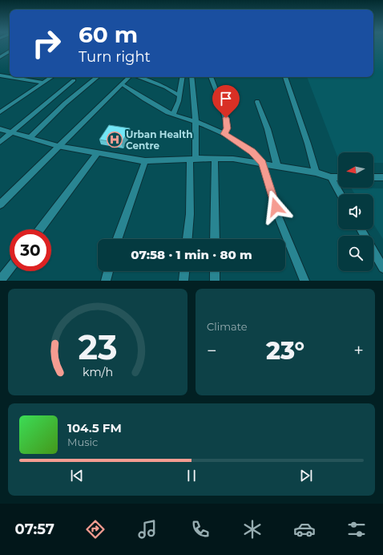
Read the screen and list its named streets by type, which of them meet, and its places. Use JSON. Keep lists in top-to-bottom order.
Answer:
{
  "places": {
    "hospital": ["Urban Health Centre"]
  },
  "north": "left",
  "page": {
    "turn": ["60 m", "Turn right"],
    "limit": "30",
    "trip": "07:58 · 1 min · 80 m",
    "tile": "Climate",
    "heat": ["−", "23°", "+"],
    "song": ["104.5 FM", "Music"],
    "tabs": "07:57",
    "gauge": ["23", "km/h"]
  }
}
